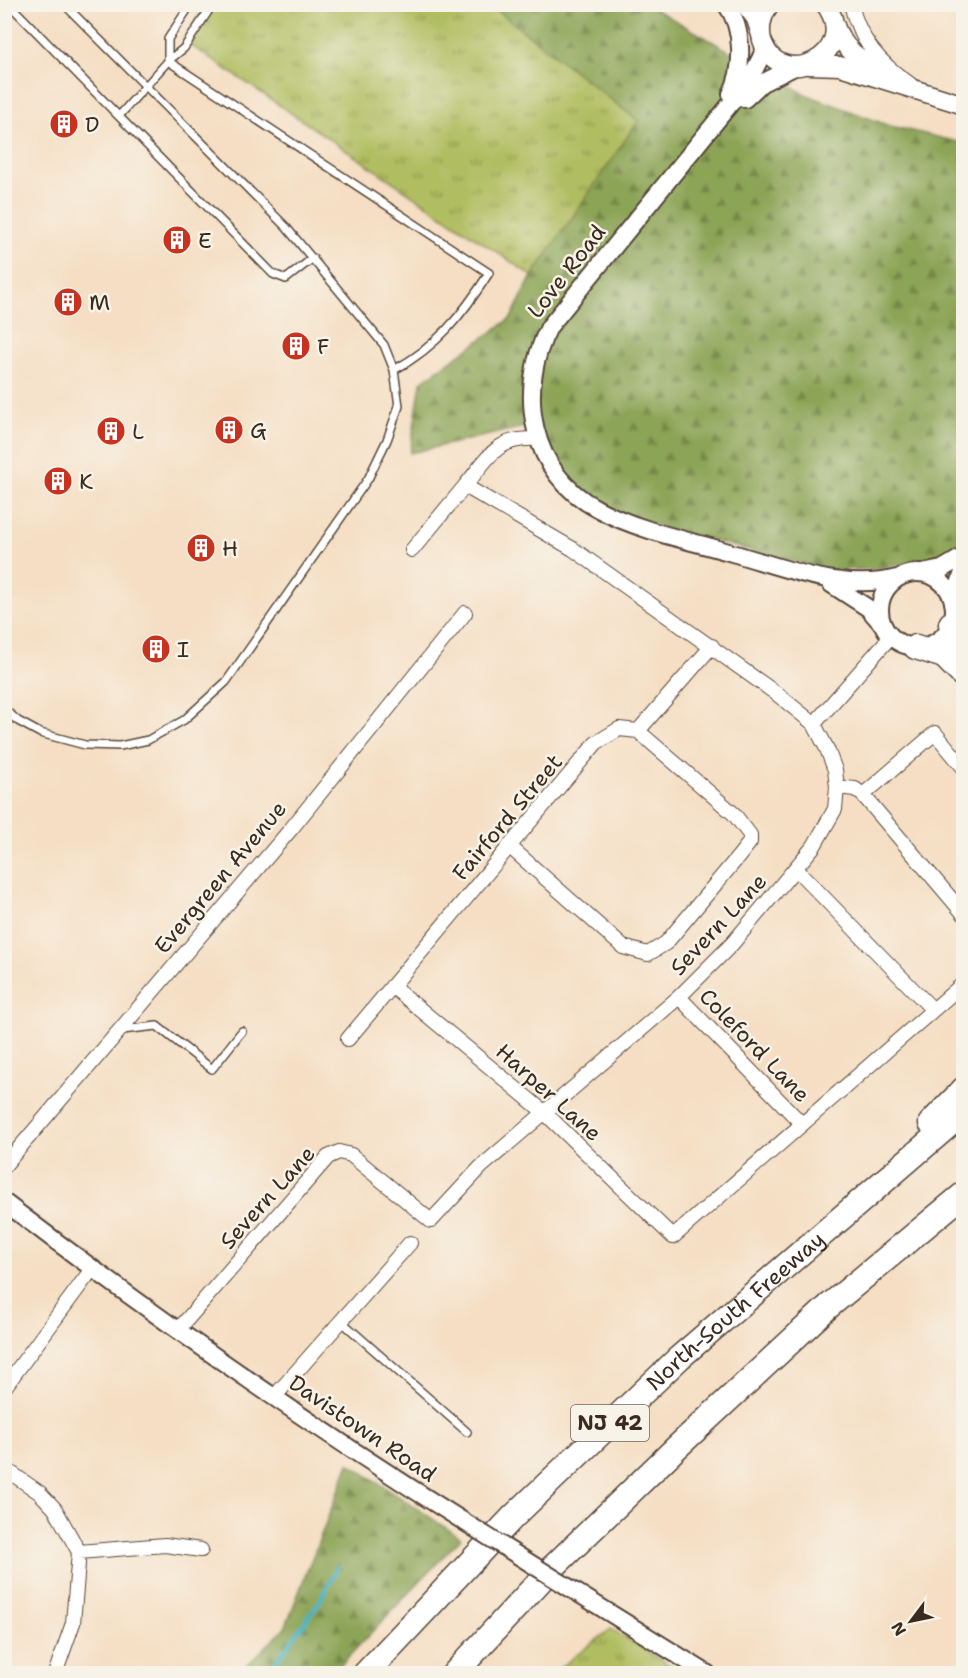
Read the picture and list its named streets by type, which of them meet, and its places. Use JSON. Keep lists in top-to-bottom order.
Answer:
{
  "streets": {
    "highway": ["North-South Freeway", "NJ 42"],
    "street": [
      "Love Road",
      "Fairford Street",
      "Evergreen Avenue",
      "Severn Lane",
      "Coleford Lane",
      "Harper Lane",
      "Davistown Road"
    ]
  },
  "crossings": [
    ["Fairford Street", "Harper Lane"],
    ["Severn Lane", "Coleford Lane"],
    ["Severn Lane", "Harper Lane"],
    ["Severn Lane", "Davistown Road"],
    ["Coleford Lane", "Harper Lane"]
  ],
  "places": {
    "building": [
      "D",
      "E",
      "M",
      "F",
      "G",
      "L",
      "K",
      "H",
      "I"
    ]
  },
  "north": "bottom left"
}
